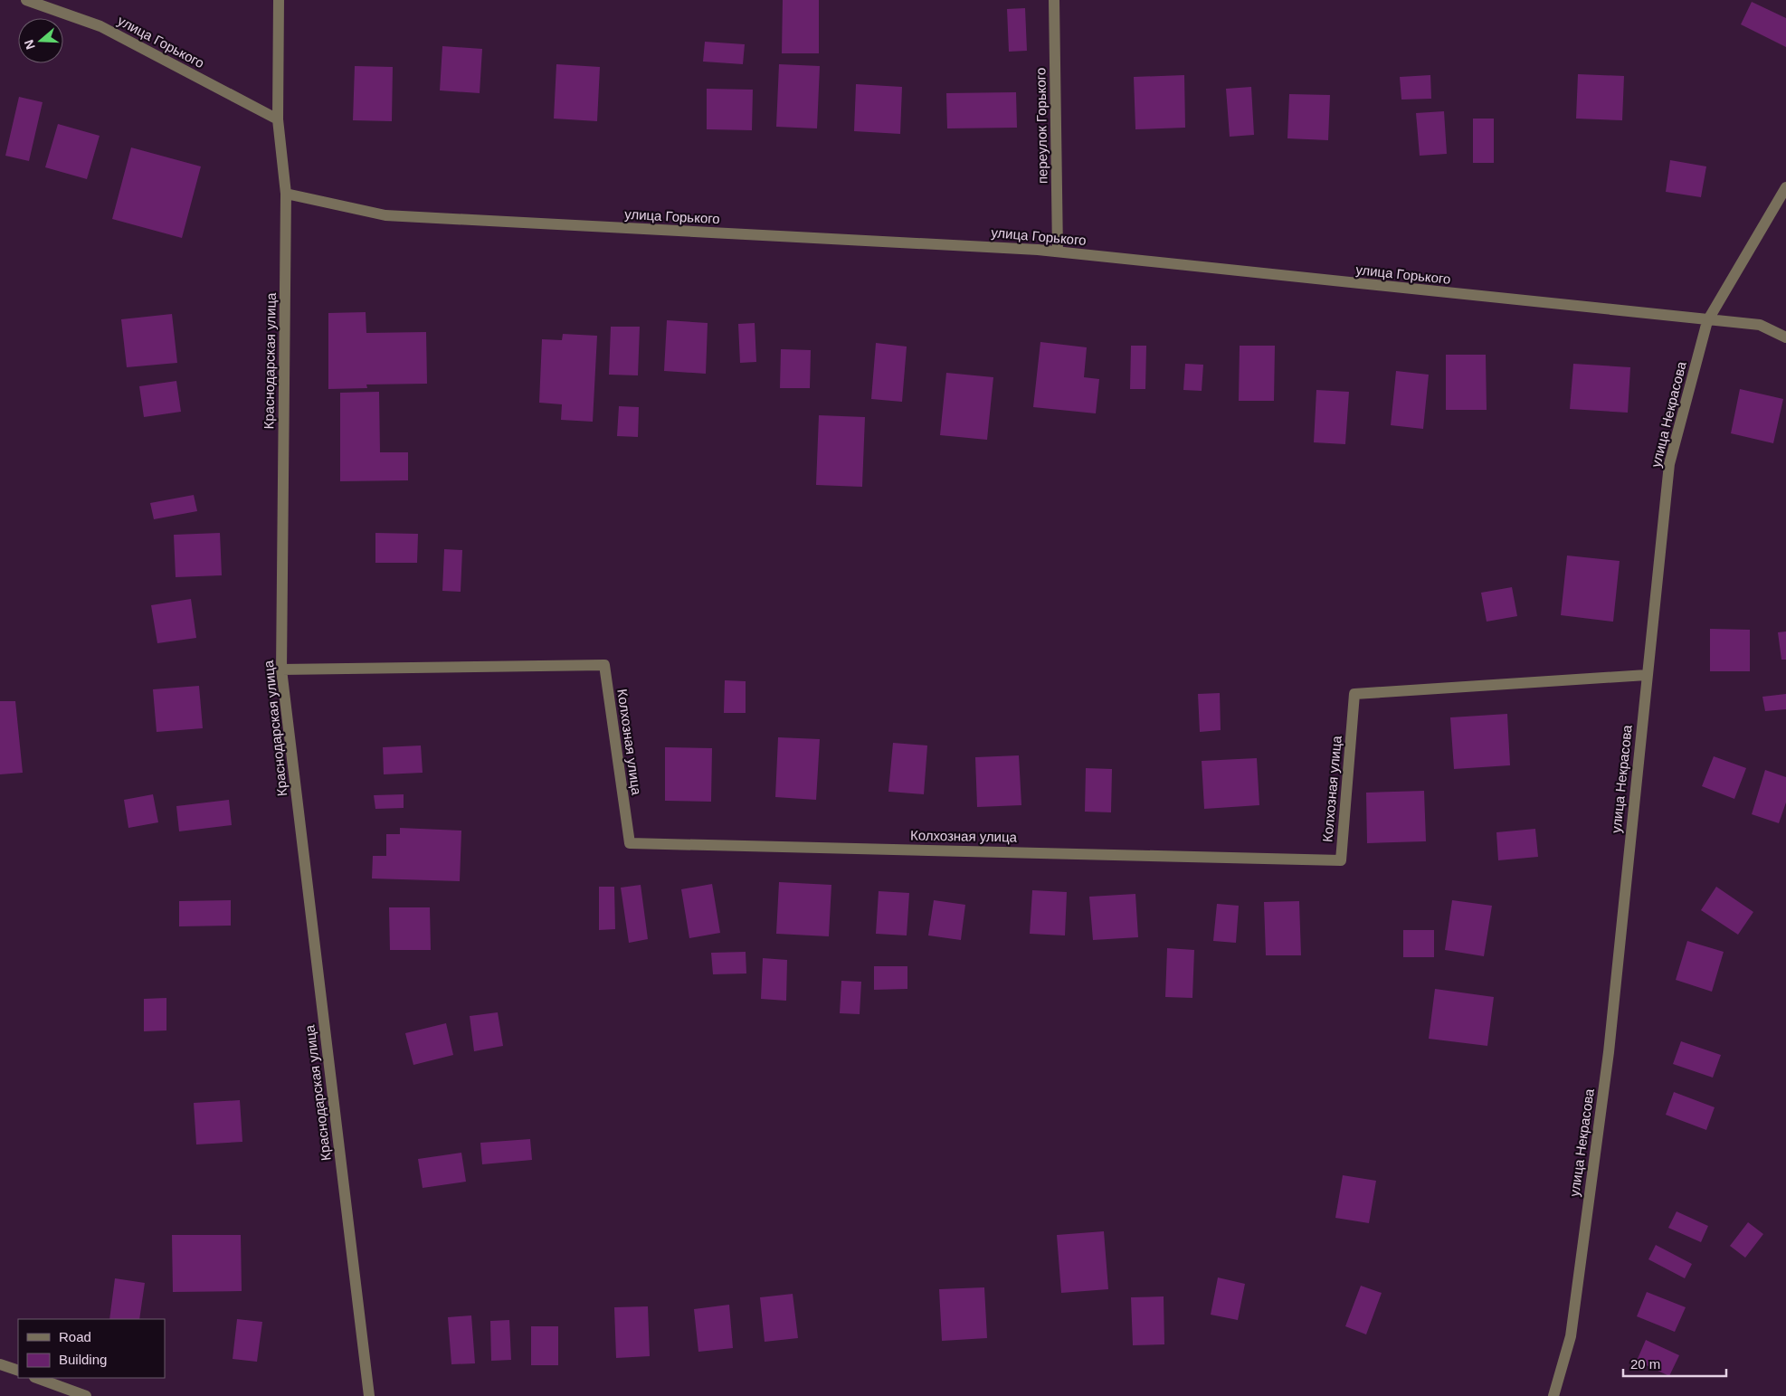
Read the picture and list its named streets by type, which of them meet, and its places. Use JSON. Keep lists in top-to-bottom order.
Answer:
{
  "streets": {
    "street": [
      "улица Горького",
      "переулок Горького",
      "Краснодарская улица",
      "улица Некрасова",
      "Колхозная улица"
    ]
  },
  "crossings": [
    ["улица Горького", "переулок Горького"],
    ["улица Горького", "Краснодарская улица"],
    ["улица Горького", "улица Некрасова"],
    ["Краснодарская улица", "Колхозная улица"],
    ["улица Некрасова", "Колхозная улица"]
  ],
  "legend": ["Road", "Building"],
  "scale_bar": "20 m",
  "north": "left"
}
